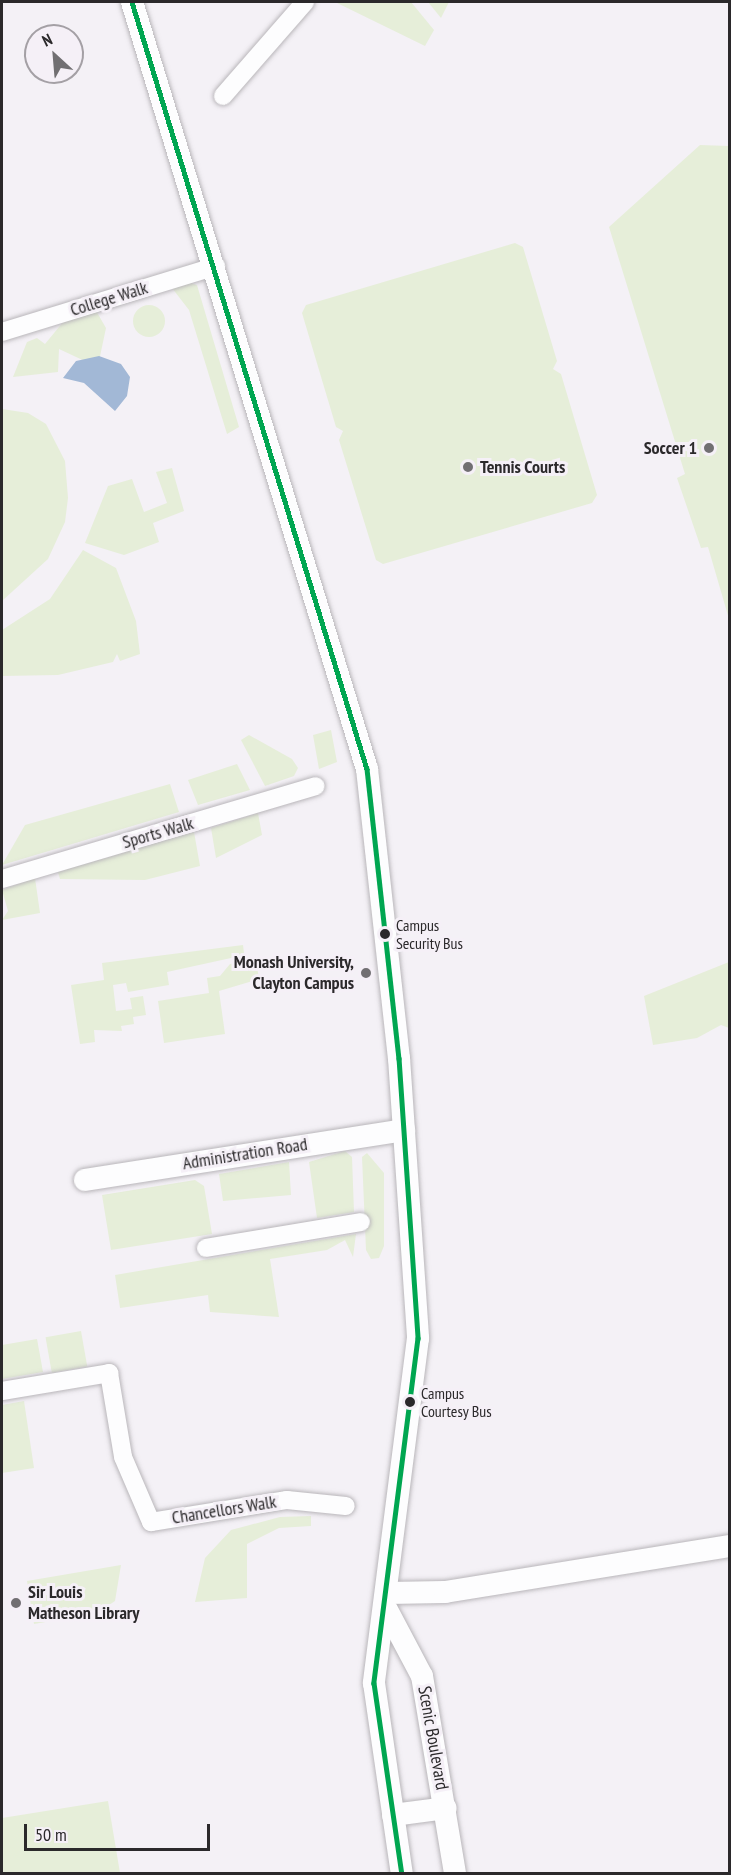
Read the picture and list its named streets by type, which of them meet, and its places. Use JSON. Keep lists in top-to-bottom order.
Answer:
{
  "streets": {
    "street": [
      "College Walk",
      "Sports Walk",
      "Administration Road",
      "Chancellors Walk",
      "Scenic Boulevard"
    ]
  },
  "places": [
    "Soccer 1",
    "Tennis Courts",
    "Campus Security Bus",
    "Monash University, Clayton Campus",
    "Campus Courtesy Bus",
    "Sir Louis Matheson Library"
  ],
  "scale_bar": "50 m",
  "north": "top left"
}
